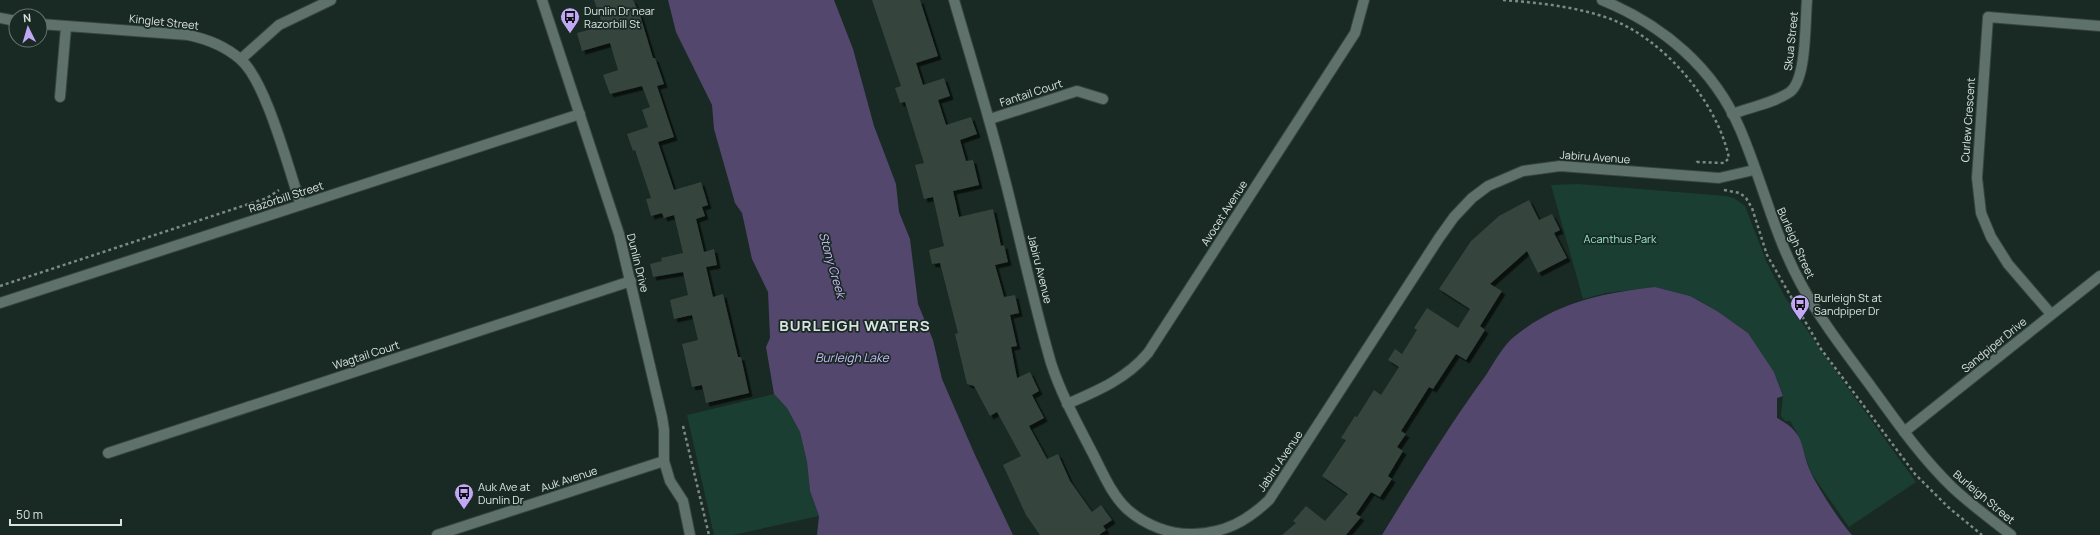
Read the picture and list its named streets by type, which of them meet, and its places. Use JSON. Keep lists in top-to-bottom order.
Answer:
{
  "streets": {
    "street": [
      "Kinglet Street",
      "Skua Street",
      "Fantail Court",
      "Curlew Crescent",
      "Jabiru Avenue",
      "Razorbill Street",
      "Avocet Avenue",
      "Burleigh Street",
      "Dunlin Drive",
      "Sandpiper Drive",
      "Wagtail Court",
      "Auk Avenue"
    ]
  },
  "crossings": [
    ["Kinglet Street", "Razorbill Street"],
    ["Skua Street", "Burleigh Street"],
    ["Fantail Court", "Jabiru Avenue"],
    ["Curlew Crescent", "Sandpiper Drive"],
    ["Jabiru Avenue", "Avocet Avenue"],
    ["Jabiru Avenue", "Burleigh Street"],
    ["Razorbill Street", "Dunlin Drive"],
    ["Burleigh Street", "Sandpiper Drive"],
    ["Dunlin Drive", "Wagtail Court"],
    ["Dunlin Drive", "Auk Avenue"]
  ],
  "districts": ["BURLEIGH WATERS"],
  "water": ["Stony Creek", "Burleigh Lake"],
  "parks": ["Acanthus Park"],
  "places": {
    "bus stop": ["Dunlin Dr near Razorbill St", "Burleigh St at Sandpiper Dr", "Auk Ave at Dunlin Dr"]
  },
  "scale_bar": "50 m",
  "north": "top"
}
